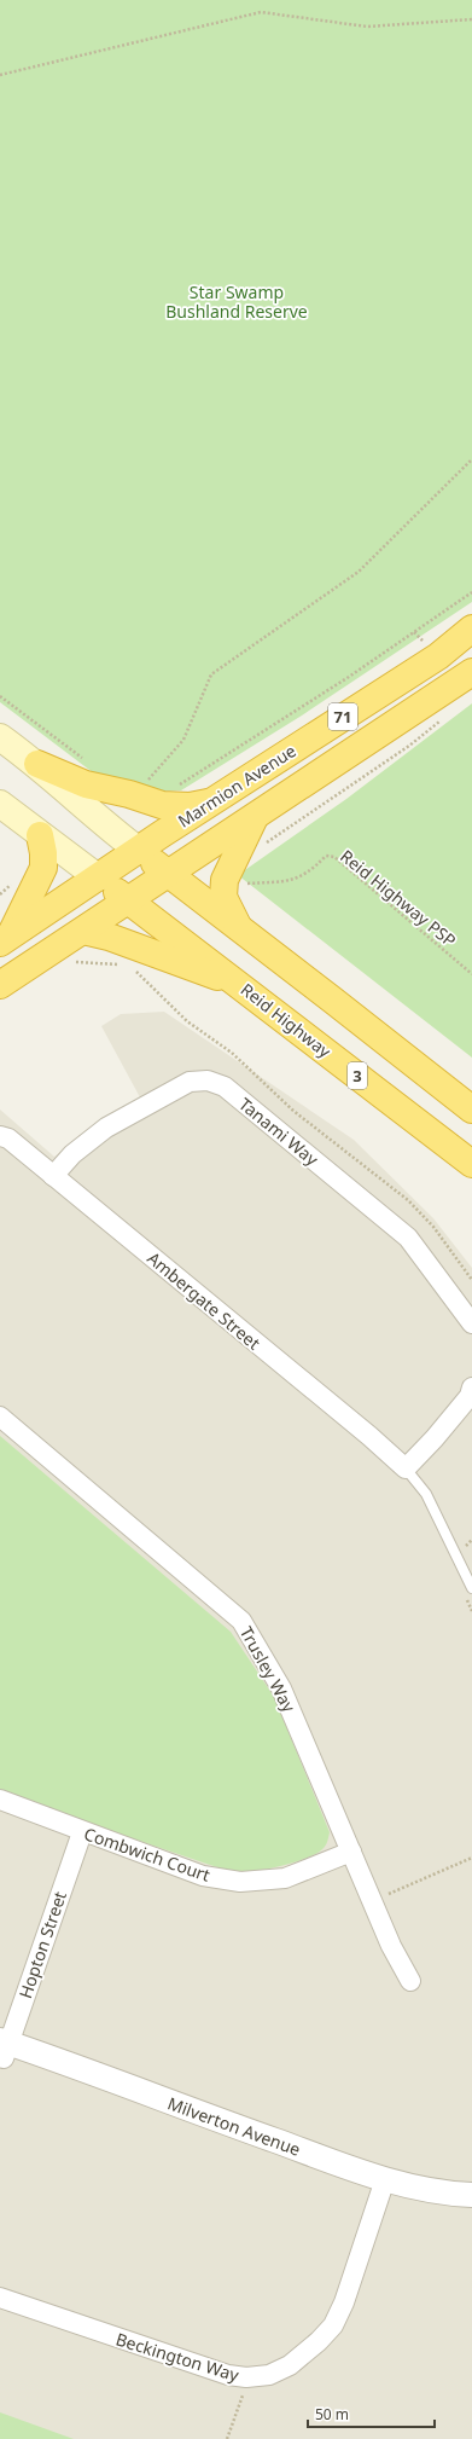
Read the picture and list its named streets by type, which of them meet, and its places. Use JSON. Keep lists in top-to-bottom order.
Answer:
{
  "streets": {
    "highway": [
      "71",
      "Marmion Avenue",
      "Reid Highway",
      "3"
    ],
    "street": [
      "Tanami Way",
      "Ambergate Street",
      "Trusley Way",
      "Combwich Court",
      "Hopton Street",
      "Milverton Avenue",
      "Beckington Way"
    ],
    "path": ["Reid Highway PSP"]
  },
  "crossings": [
    ["71", "Reid Highway"],
    ["Marmion Avenue", "Reid Highway"],
    ["Tanami Way", "Ambergate Street"],
    ["Trusley Way", "Combwich Court"],
    ["Combwich Court", "Hopton Street"],
    ["Hopton Street", "Milverton Avenue"],
    ["Milverton Avenue", "Beckington Way"]
  ],
  "parks": ["Star Swamp Bushland Reserve"],
  "scale_bar": "50 m"
}
